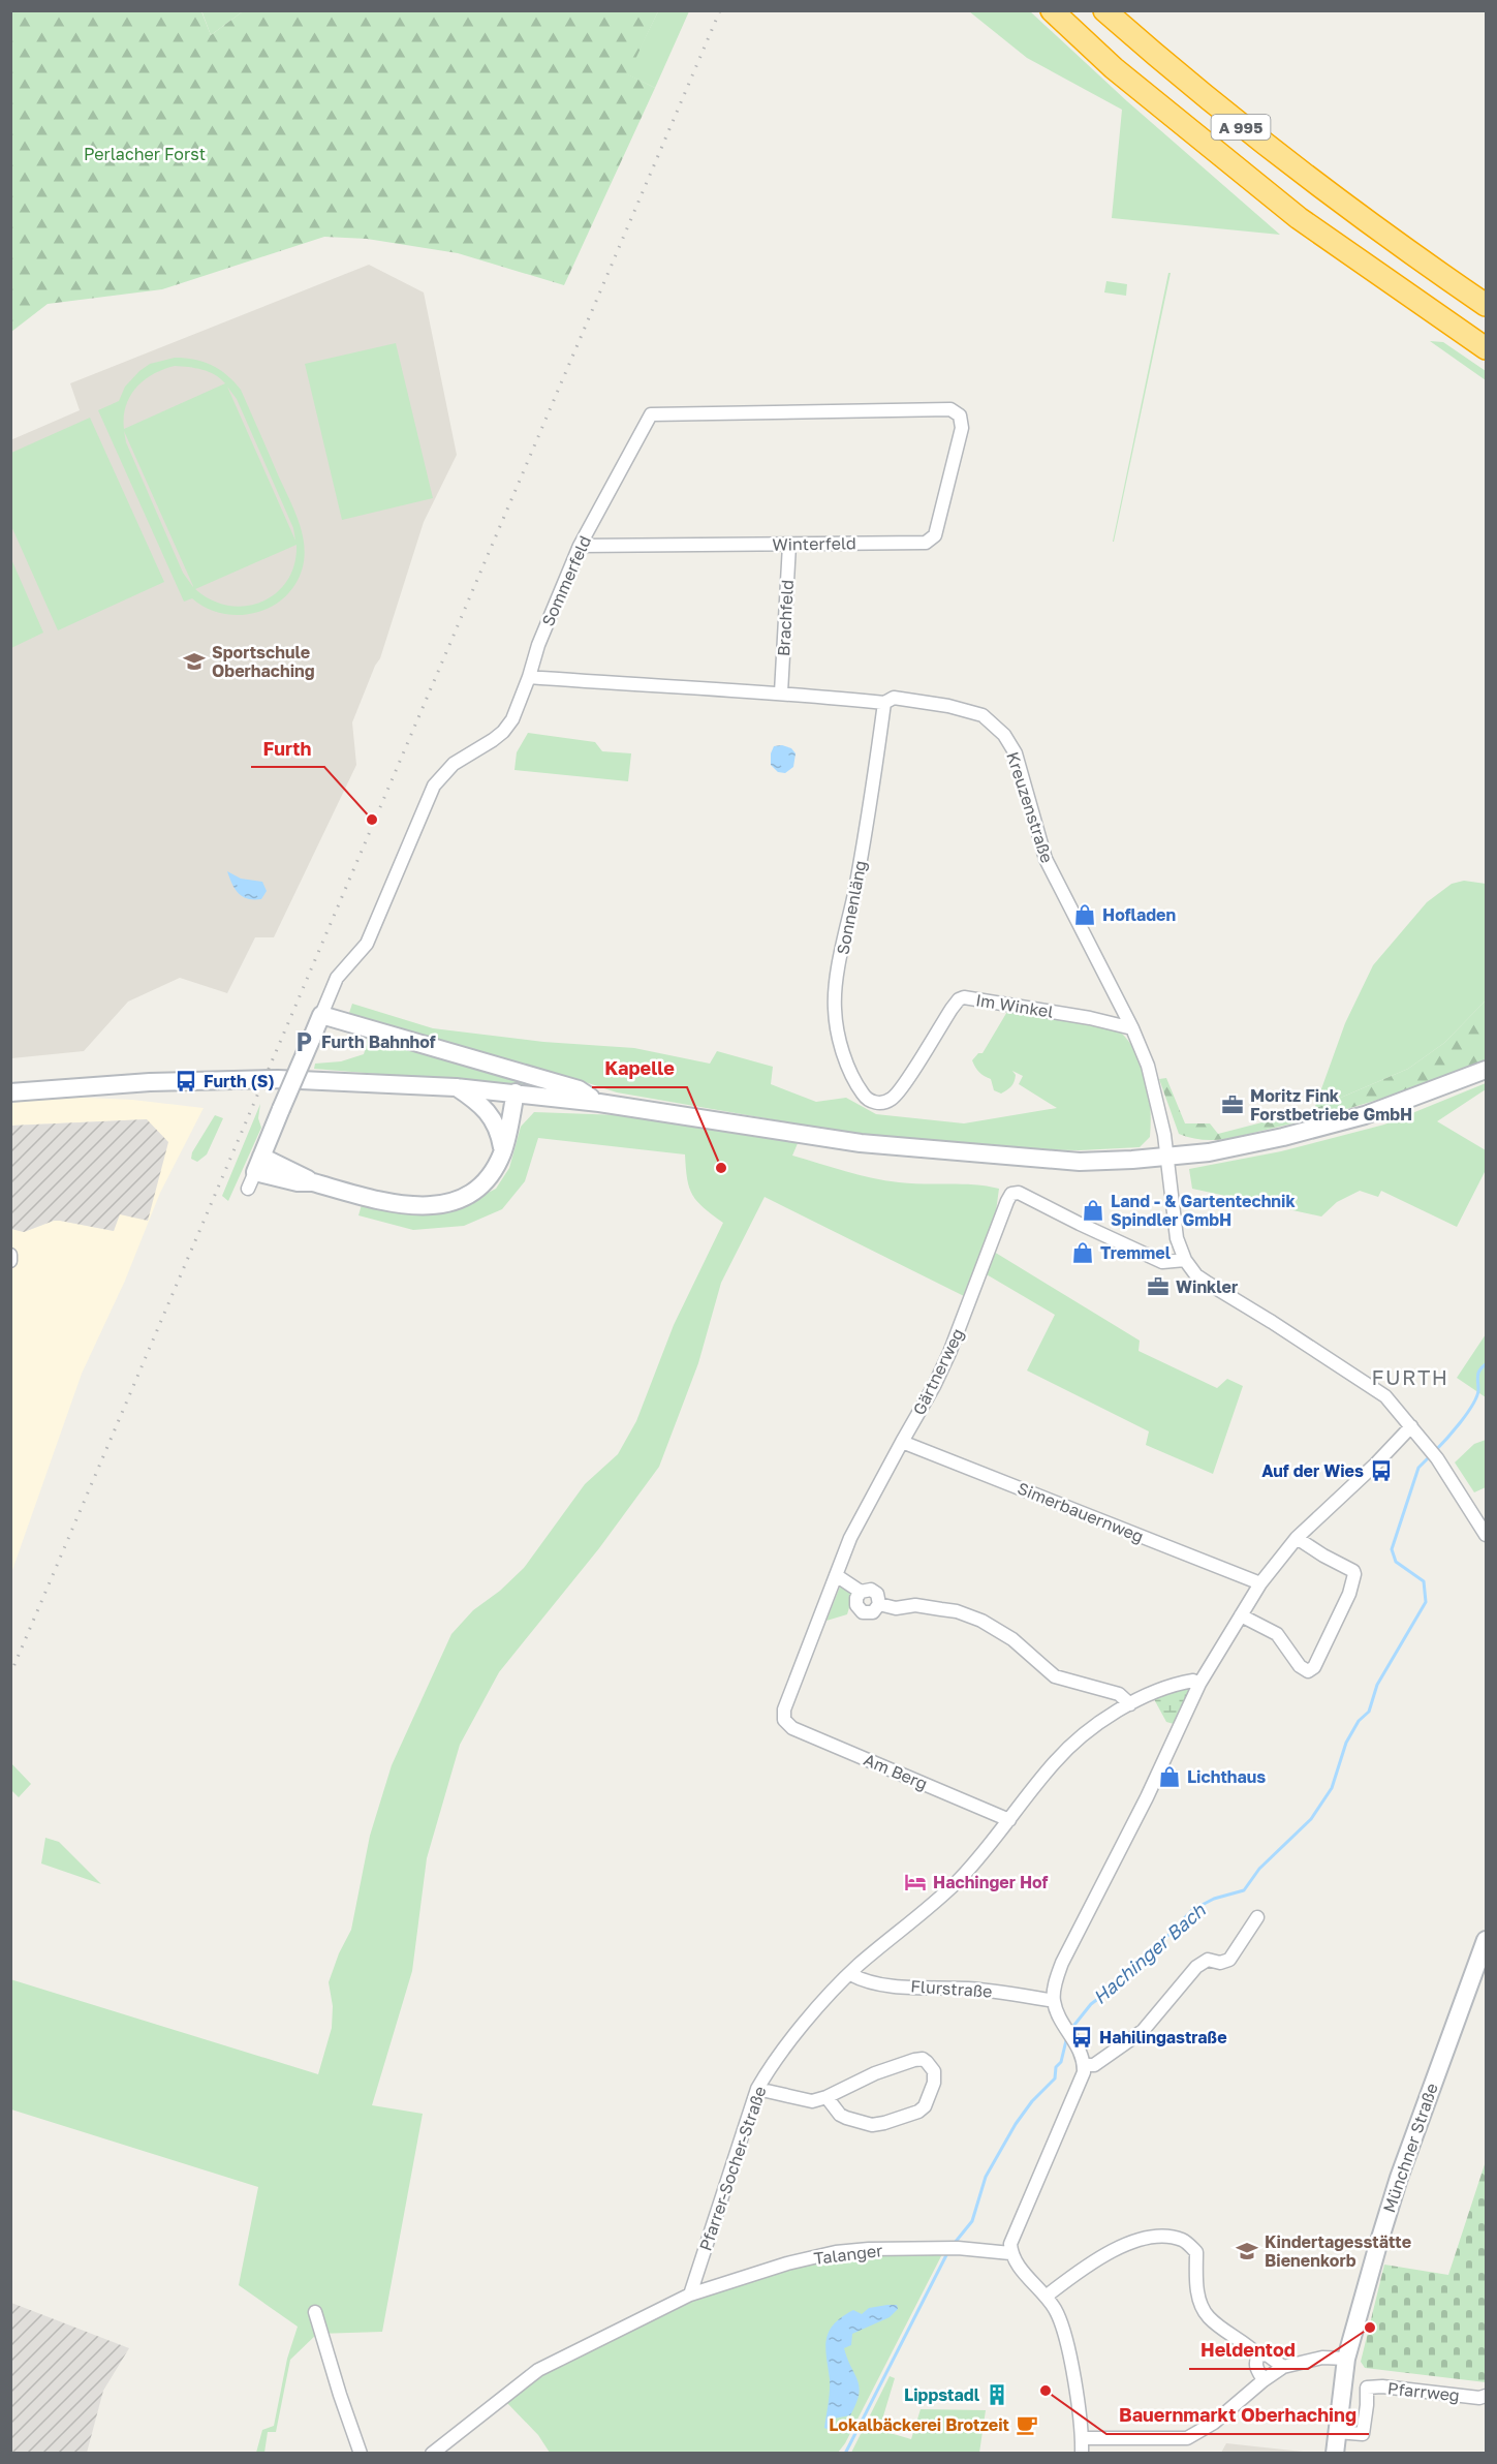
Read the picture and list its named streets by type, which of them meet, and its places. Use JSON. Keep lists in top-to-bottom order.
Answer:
{
  "streets": {
    "highway": ["A 995"],
    "main road": ["Münchner Straße"],
    "street": [
      "Winterfeld",
      "Sommerfeld",
      "Brachfeld",
      "Kreuzenstraße",
      "Sonnenläng",
      "Im Winkel",
      "Gärtnerweg",
      "Simerbauernweg",
      "Am Berg",
      "Flurstraße",
      "Pfarrer-Socher-Straße",
      "Talanger",
      "Pfarrweg"
    ]
  },
  "crossings": [
    ["Winterfeld", "Sommerfeld"],
    ["Winterfeld", "Brachfeld"],
    ["Sommerfeld", "Kreuzenstraße"],
    ["Brachfeld", "Kreuzenstraße"],
    ["Kreuzenstraße", "Sonnenläng"],
    ["Kreuzenstraße", "Im Winkel"],
    ["Kreuzenstraße", "Gärtnerweg"],
    ["Sonnenläng", "Im Winkel"],
    ["Gärtnerweg", "Simerbauernweg"],
    ["Gärtnerweg", "Am Berg"],
    ["Am Berg", "Pfarrer-Socher-Straße"],
    ["Flurstraße", "Pfarrer-Socher-Straße"],
    ["Münchner Straße", "Pfarrweg"],
    ["Pfarrer-Socher-Straße", "Talanger"]
  ],
  "districts": ["FURTH"],
  "water": ["Hachinger Bach"],
  "parks": ["Perlacher Forst"],
  "places": {
    "school or university": ["Sportschule Oberhaching", "Kindertagesstätte Bienenkorb"],
    "other": [
      "Furth",
      "Kapelle",
      "Heldentod",
      "Bauernmarkt Oberhaching"
    ],
    "shop": [
      "Hofladen",
      "Land - & Gartentechnik Spindler GmbH",
      "Tremmel",
      "Lichthaus"
    ],
    "parking": ["Furth Bahnhof"],
    "bus stop": ["Furth (S)", "Auf der Wies", "Hahilingastraße"],
    "office": ["Moritz Fink Forstbetriebe GmbH", "Winkler"],
    "hotel": ["Hachinger Hof"],
    "building": ["Lippstadl"],
    "cafe": ["Lokalbäckerei Brotzeit"]
  }
}
